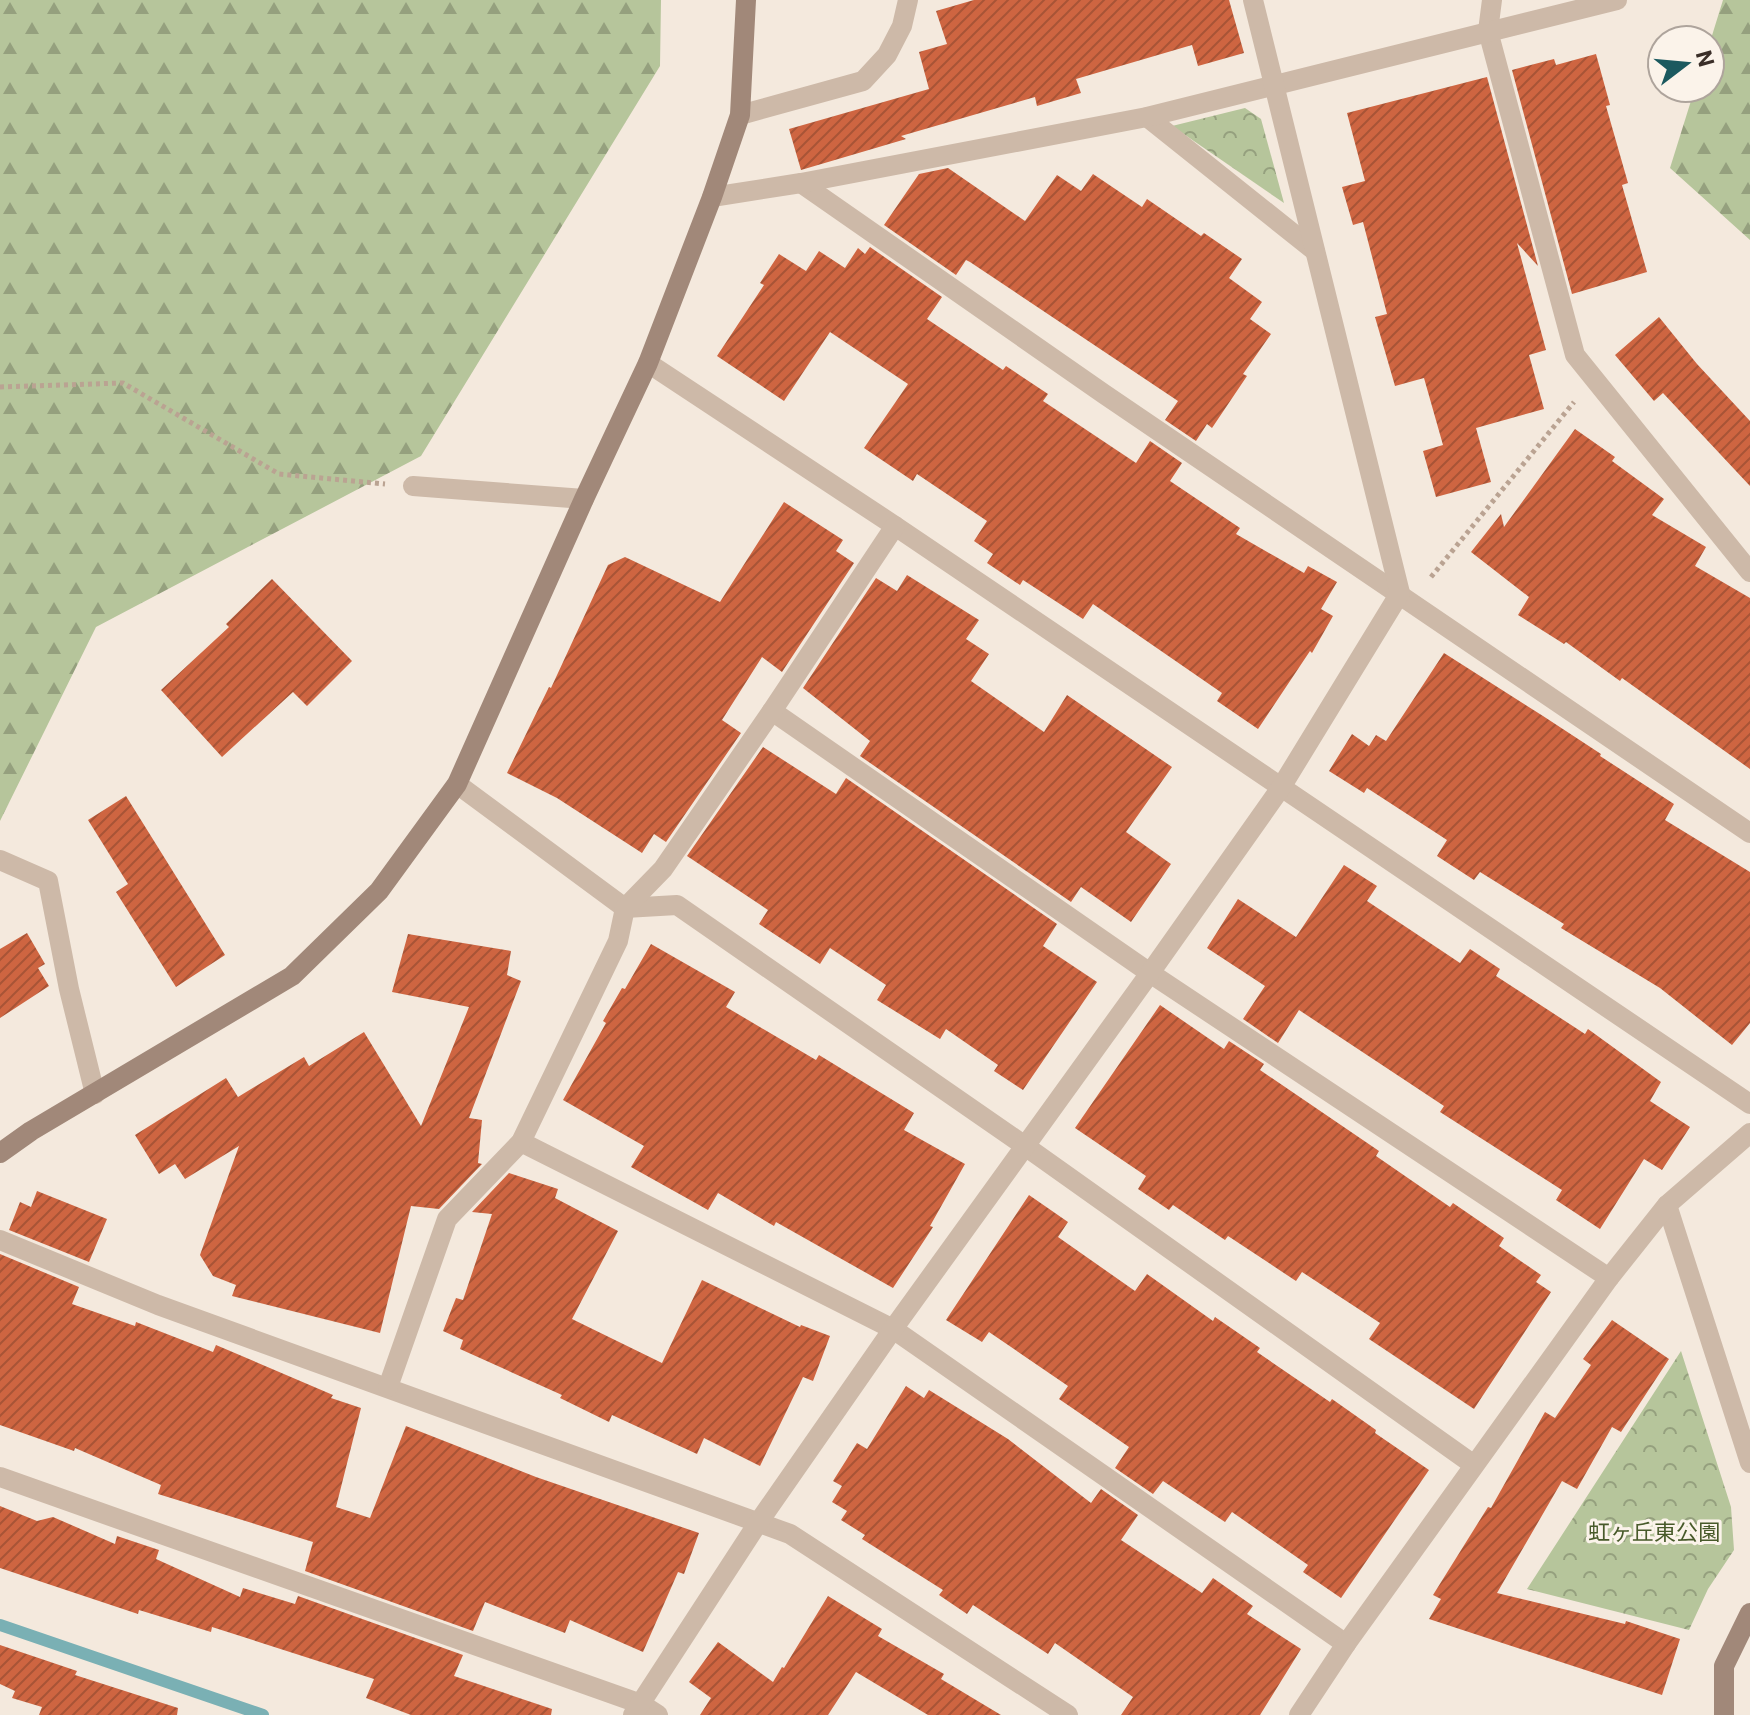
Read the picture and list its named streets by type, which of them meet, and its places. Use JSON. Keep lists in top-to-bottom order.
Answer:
{
  "parks": ["虹ヶ丘東公園"],
  "north": "right"
}
